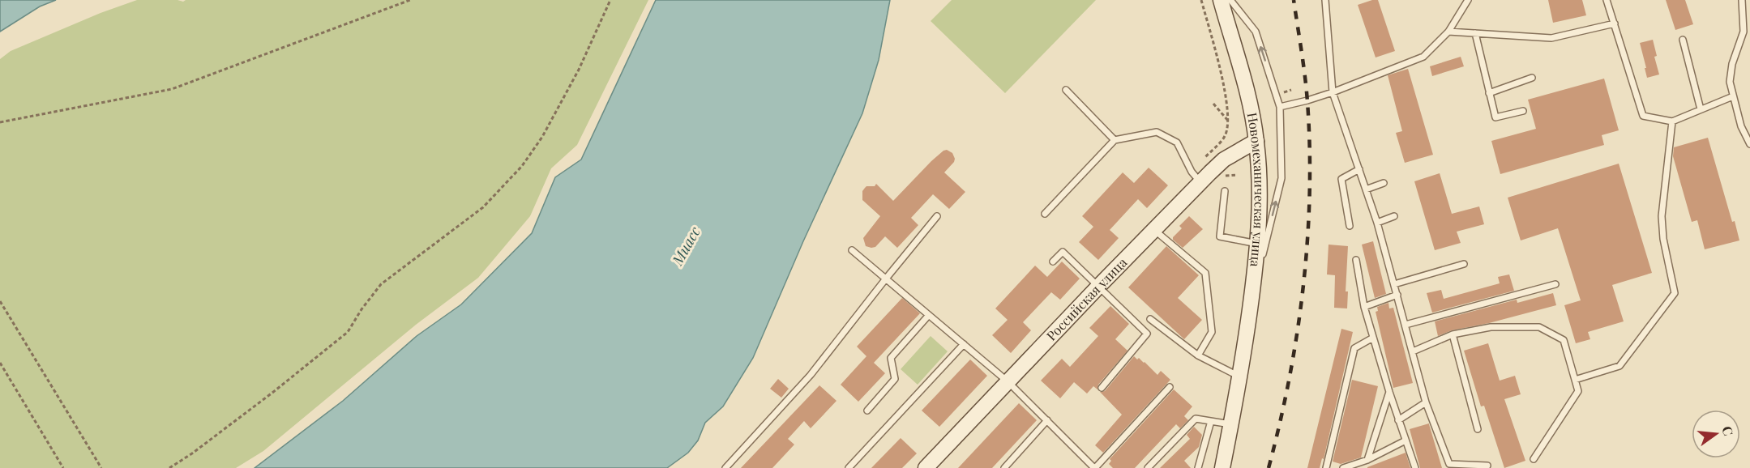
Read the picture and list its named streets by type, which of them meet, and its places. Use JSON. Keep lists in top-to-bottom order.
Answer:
{
  "streets": {
    "main road": ["Новомеханическая улица", "Российская улица"]
  },
  "crossings": [
    ["Новомеханическая улица", "Российская улица"]
  ],
  "water": ["Миасс"],
  "north": "right"
}
